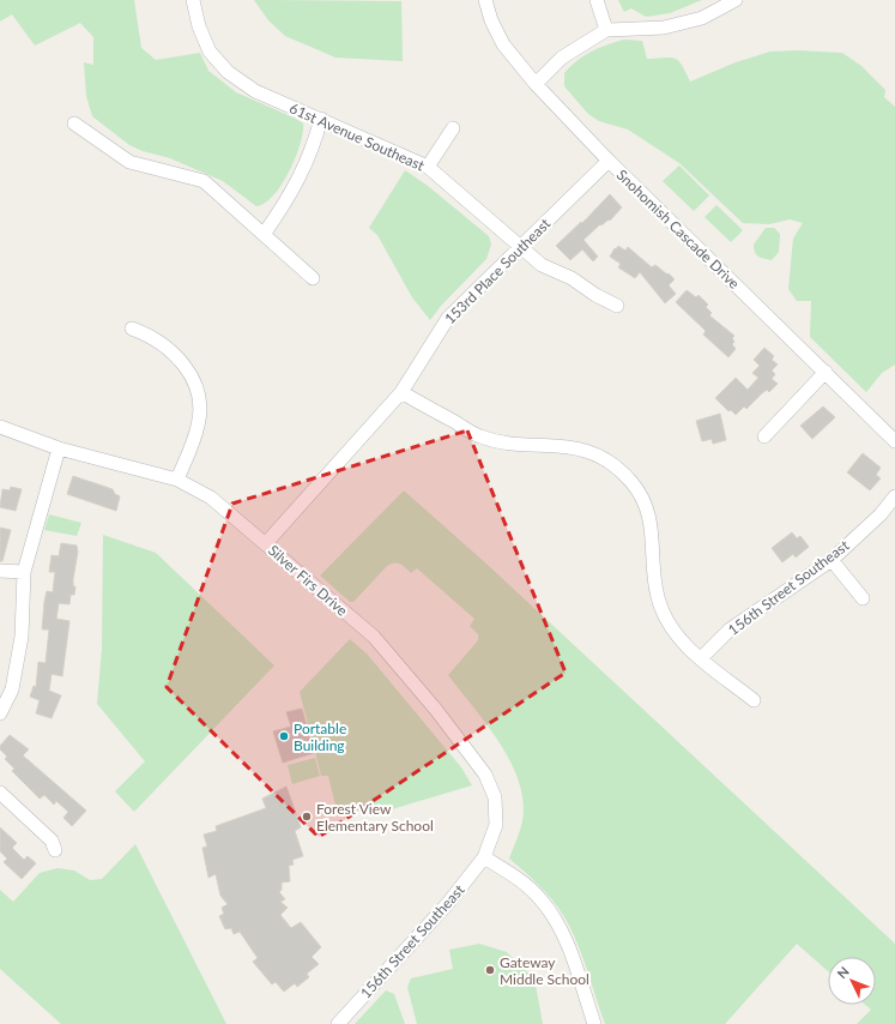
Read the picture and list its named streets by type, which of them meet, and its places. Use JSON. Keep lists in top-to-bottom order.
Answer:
{
  "streets": {
    "street": [
      "61st Avenue Southeast",
      "Snohomish Cascade Drive",
      "153rd Place Southeast",
      "Silver Firs Drive",
      "156th Street Southeast"
    ]
  },
  "crossings": [
    ["61st Avenue Southeast", "153rd Place Southeast"],
    ["Snohomish Cascade Drive", "153rd Place Southeast"],
    ["153rd Place Southeast", "Silver Firs Drive"],
    ["Silver Firs Drive", "156th Street Southeast"]
  ],
  "places": ["Portable Building", "Forest View Elementary School", "Gateway Middle School"],
  "north": "top left"
}
